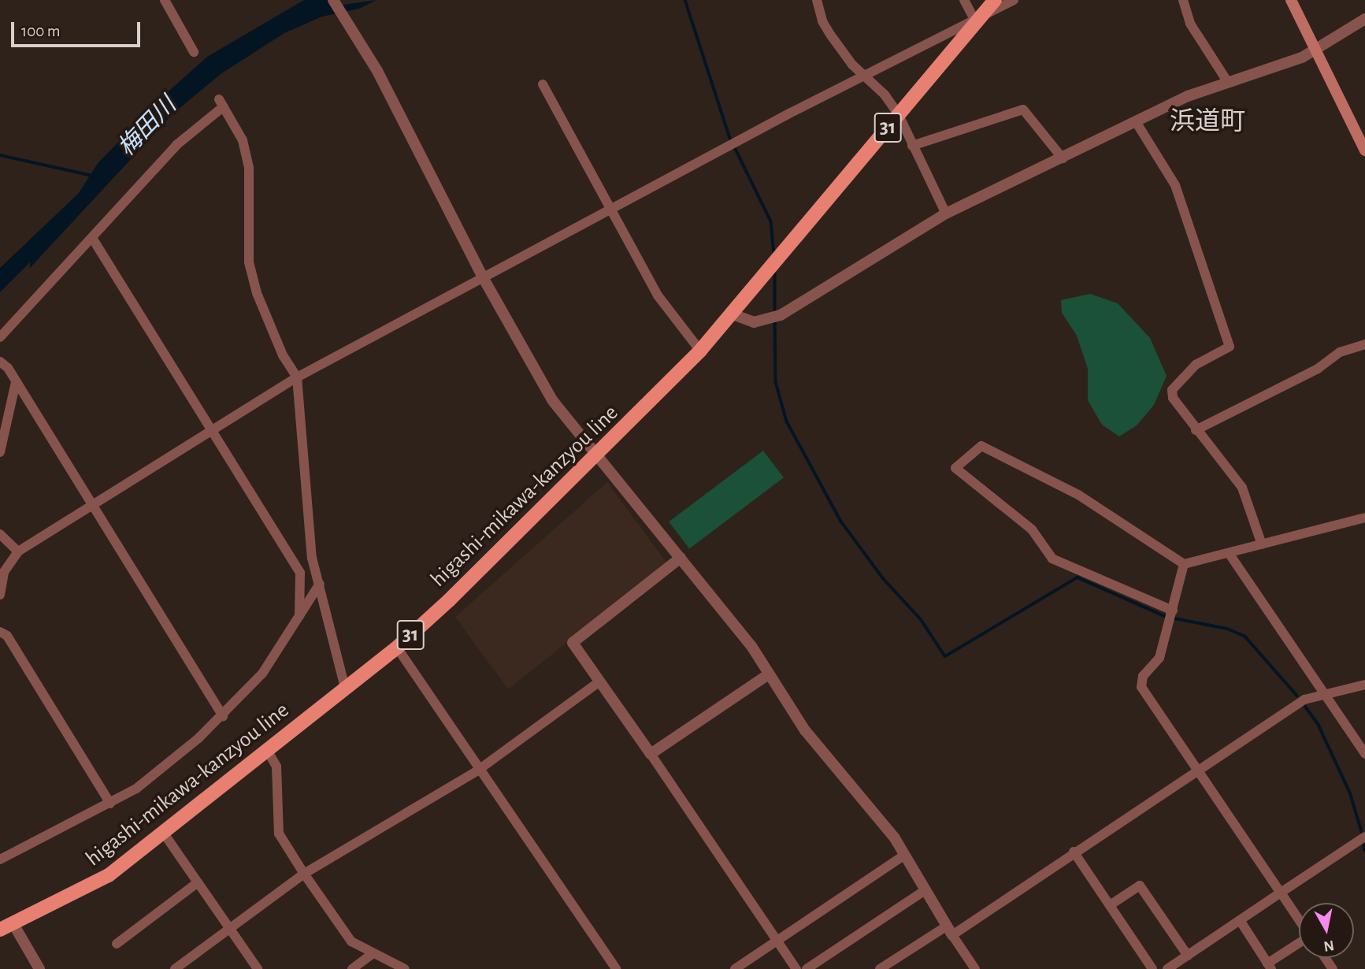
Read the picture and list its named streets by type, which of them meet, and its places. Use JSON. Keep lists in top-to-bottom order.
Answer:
{
  "streets": {
    "main road": ["31", "higashi-mikawa-kanzyou line"]
  },
  "districts": ["浜道町"],
  "water": ["梅田川"],
  "scale_bar": "100 m",
  "north": "bottom"
}
